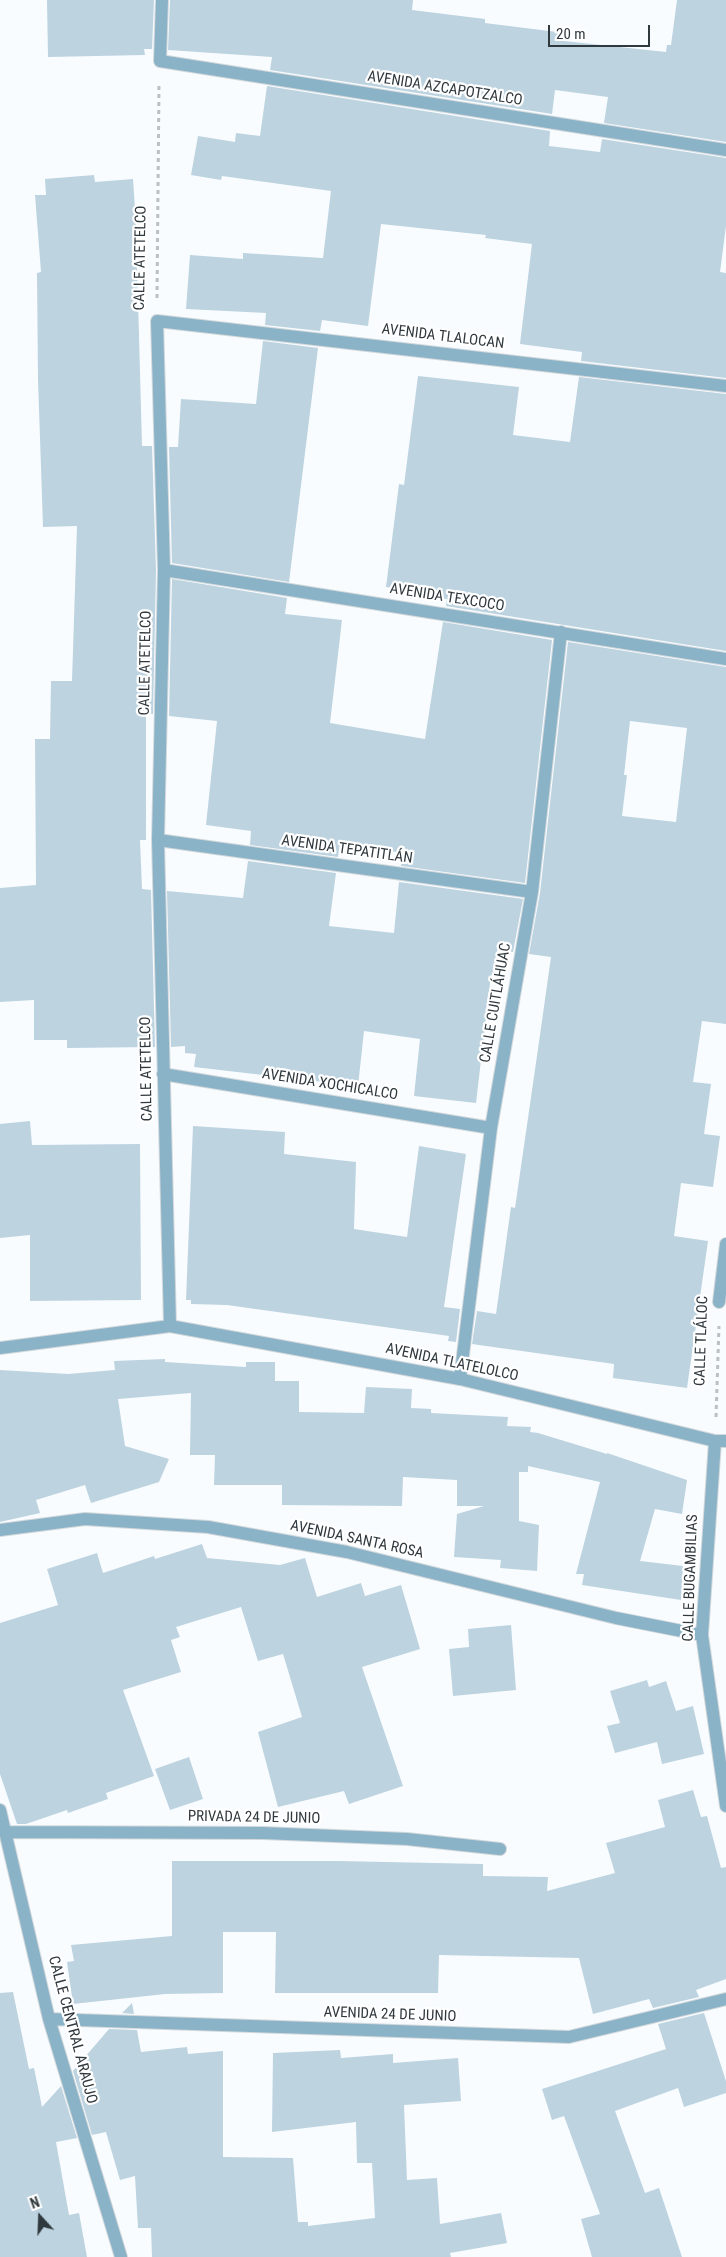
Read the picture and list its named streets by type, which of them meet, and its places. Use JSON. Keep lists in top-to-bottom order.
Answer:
{
  "streets": {
    "street": [
      "AVENIDA AZCAPOTZALCO",
      "CALLE ATETELCO",
      "AVENIDA TLALOCAN",
      "AVENIDA TEXCOCO",
      "AVENIDA TEPATITLÁN",
      "CALLE CUITLÁHUAC",
      "AVENIDA XOCHICALCO",
      "CALLE TLÁLOC",
      "AVENIDA TLATELOLCO",
      "AVENIDA SANTA ROSA",
      "CALLE BUGAMBILIAS",
      "PRIVADA 24 DE JUNIO",
      "AVENIDA 24 DE JUNIO",
      "CALLE CENTRAL ARAUJO"
    ]
  },
  "crossings": [
    ["AVENIDA AZCAPOTZALCO", "CALLE ATETELCO"],
    ["CALLE ATETELCO", "AVENIDA TLALOCAN"],
    ["CALLE ATETELCO", "AVENIDA TEXCOCO"],
    ["CALLE ATETELCO", "AVENIDA TEPATITLÁN"],
    ["CALLE ATETELCO", "AVENIDA XOCHICALCO"],
    ["CALLE ATETELCO", "AVENIDA TLATELOLCO"],
    ["AVENIDA TEXCOCO", "CALLE CUITLÁHUAC"],
    ["AVENIDA TEPATITLÁN", "CALLE CUITLÁHUAC"],
    ["CALLE CUITLÁHUAC", "AVENIDA XOCHICALCO"],
    ["CALLE CUITLÁHUAC", "AVENIDA TLATELOLCO"],
    ["CALLE TLÁLOC", "AVENIDA TLATELOLCO"],
    ["CALLE TLÁLOC", "CALLE BUGAMBILIAS"],
    ["AVENIDA TLATELOLCO", "CALLE BUGAMBILIAS"],
    ["AVENIDA SANTA ROSA", "CALLE BUGAMBILIAS"],
    ["PRIVADA 24 DE JUNIO", "CALLE CENTRAL ARAUJO"],
    ["AVENIDA 24 DE JUNIO", "CALLE CENTRAL ARAUJO"]
  ],
  "scale_bar": "20 m",
  "north": "top"
}
